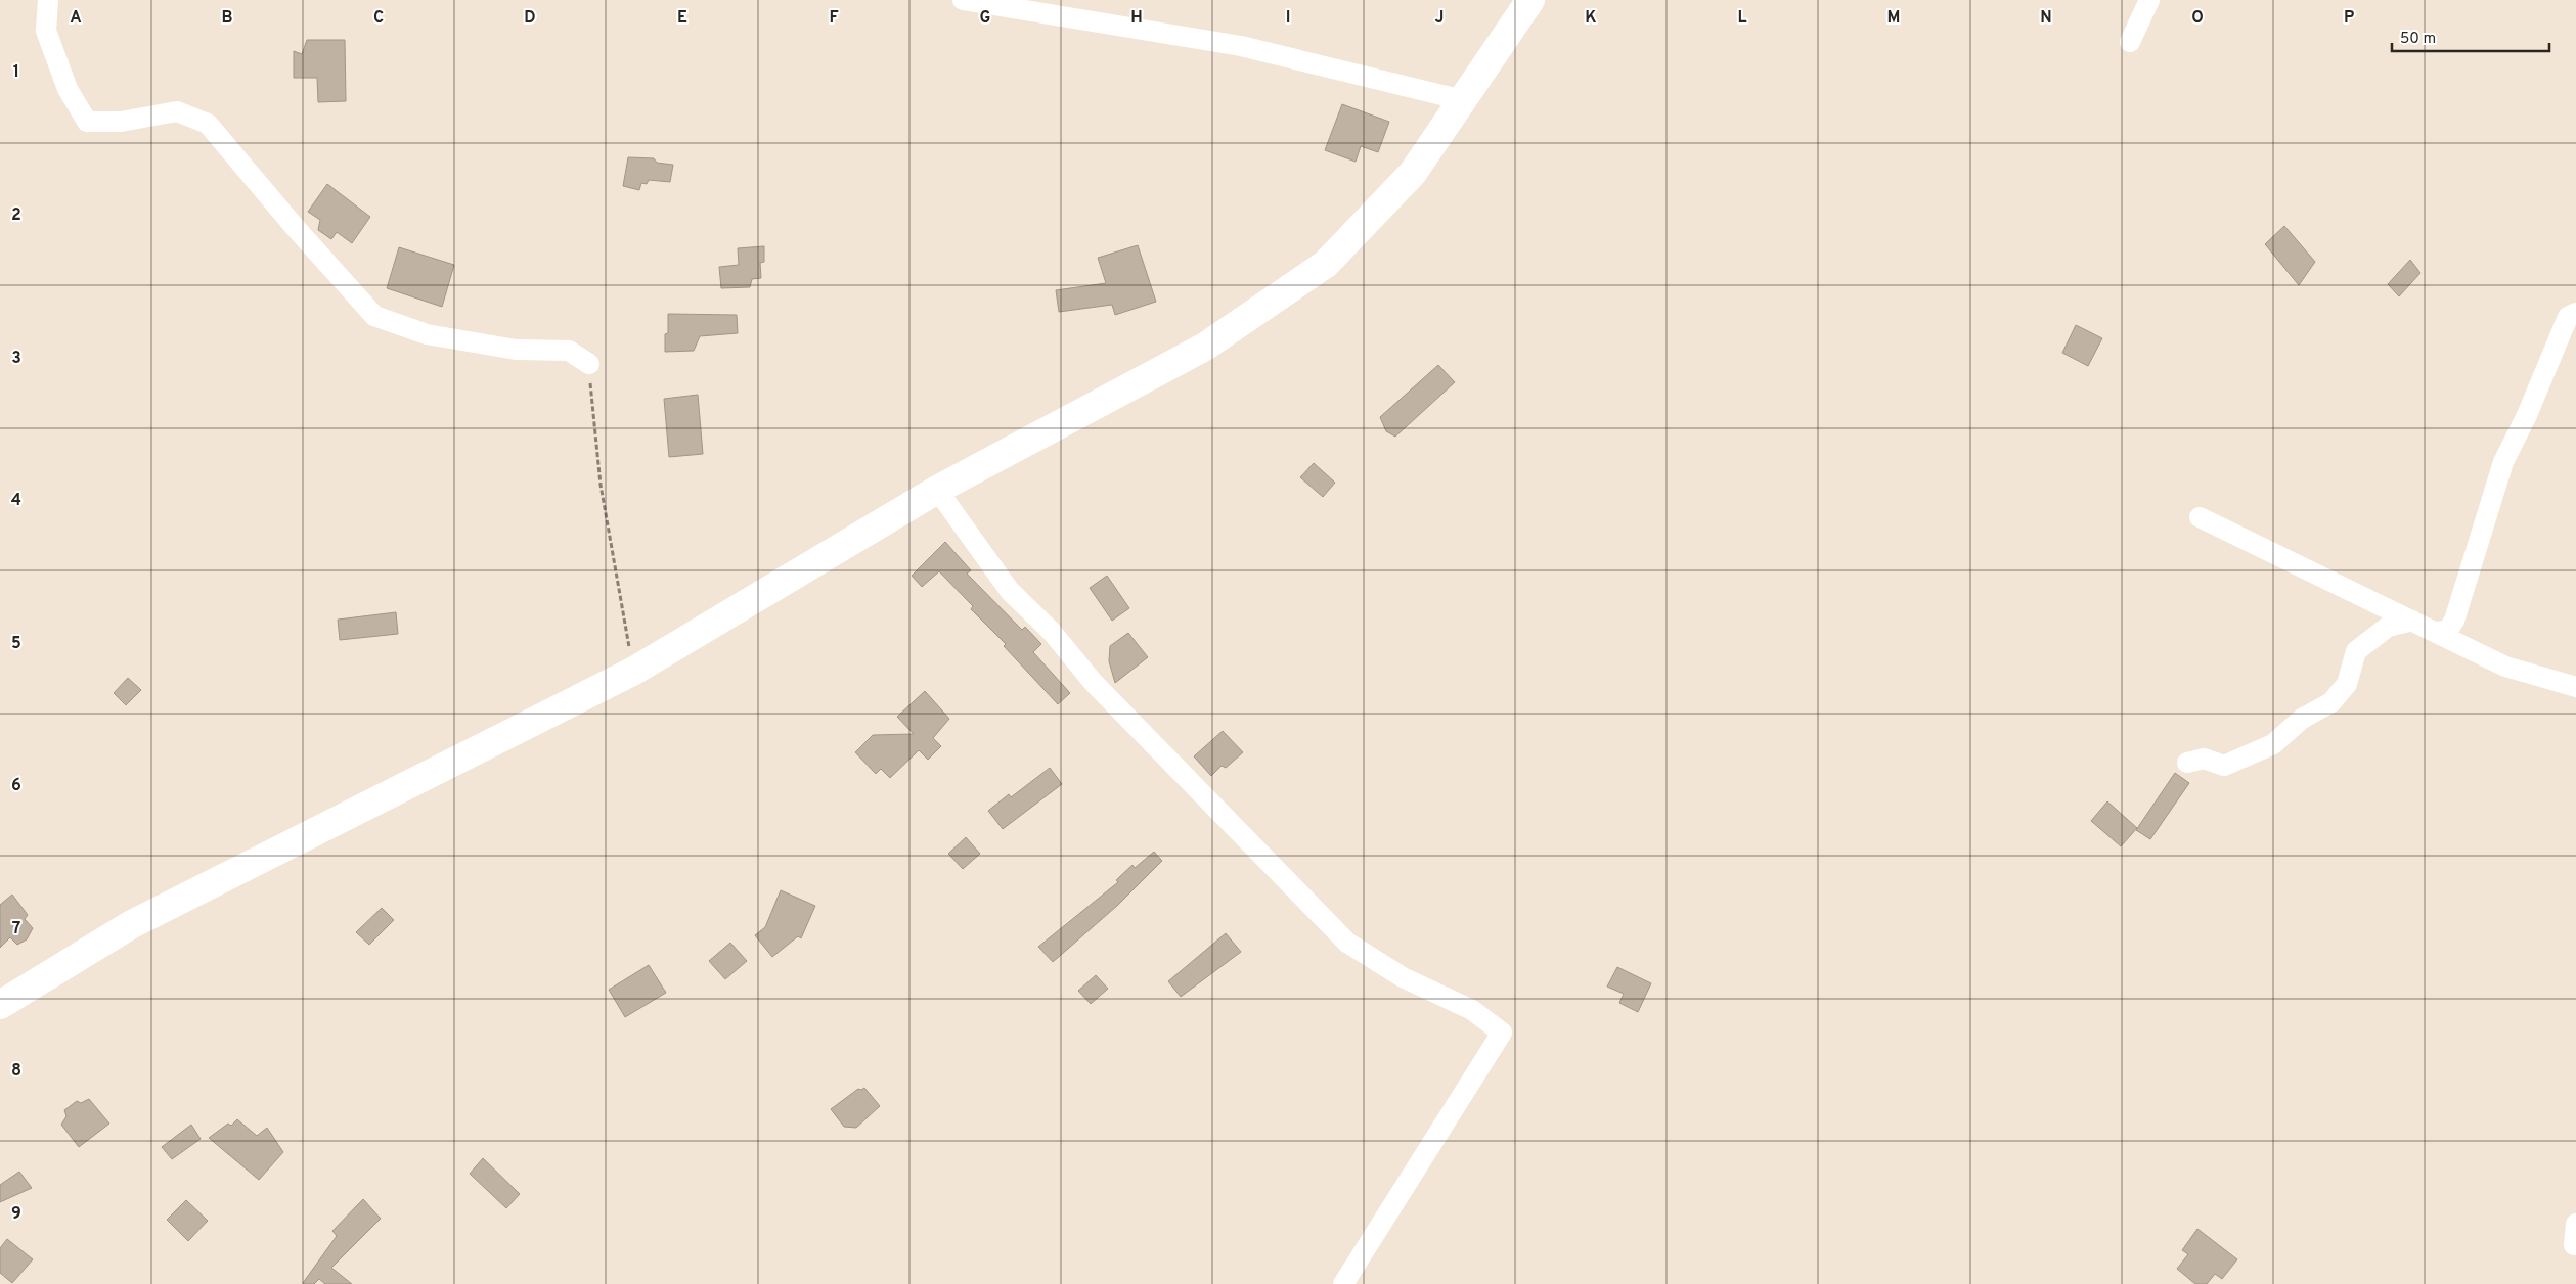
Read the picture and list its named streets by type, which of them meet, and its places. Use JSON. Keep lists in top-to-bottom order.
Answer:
{
  "scale_bar": "50 m",
  "grid": {
    "columns": [
      "A",
      "B",
      "C",
      "D",
      "E",
      "F",
      "G",
      "H",
      "I",
      "J",
      "K",
      "L",
      "M",
      "N",
      "O",
      "P"
    ],
    "rows": [
      "1",
      "2",
      "3",
      "4",
      "5",
      "6",
      "7",
      "8",
      "9"
    ]
  }
}
